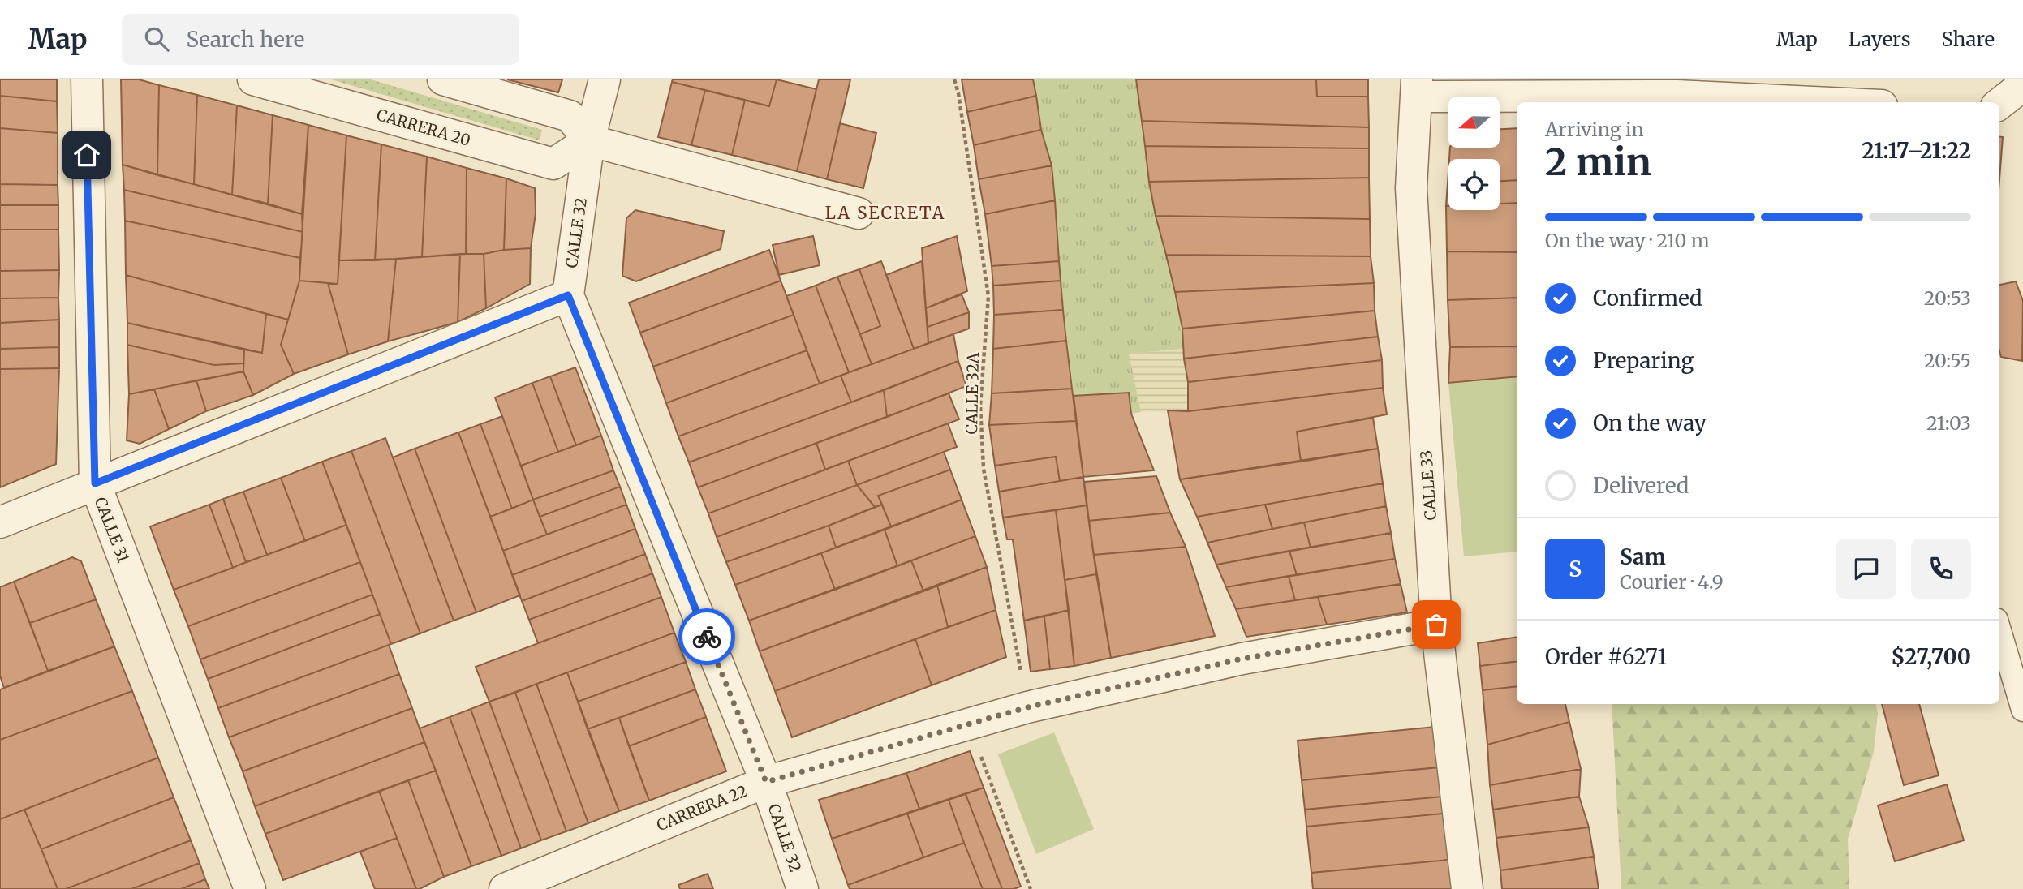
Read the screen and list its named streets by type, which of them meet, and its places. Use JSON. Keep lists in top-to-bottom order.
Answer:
{
  "streets": {
    "street": [
      "CARRERA 20",
      "CALLE 32",
      "CALLE 33",
      "CALLE 31",
      "CARRERA 22"
    ],
    "path": ["CALLE 32A"]
  },
  "crossings": [
    ["CARRERA 20", "CALLE 32"],
    ["CALLE 32", "CARRERA 22"],
    ["CALLE 32A", "CARRERA 22"],
    ["CALLE 33", "CARRERA 22"]
  ],
  "districts": ["LA SECRETA"],
  "north": "left",
  "page": {
    "header": "Map",
    "search": "Search here",
    "nav": ["Map", "Layers", "Share"],
    "heading": ["2 min", "Arriving in", "21:17–21:22"],
    "panel": [
      "Sam",
      "Courier · 4.9",
      "Order #6271",
      "$27,700"
    ],
    "bar": "On the way · 210 m",
    "list": [
      ["Confirmed", "20:53"],
      ["Preparing", "20:55"],
      ["On the way", "21:03"],
      "Delivered"
    ],
    "round": "S"
  }
}
